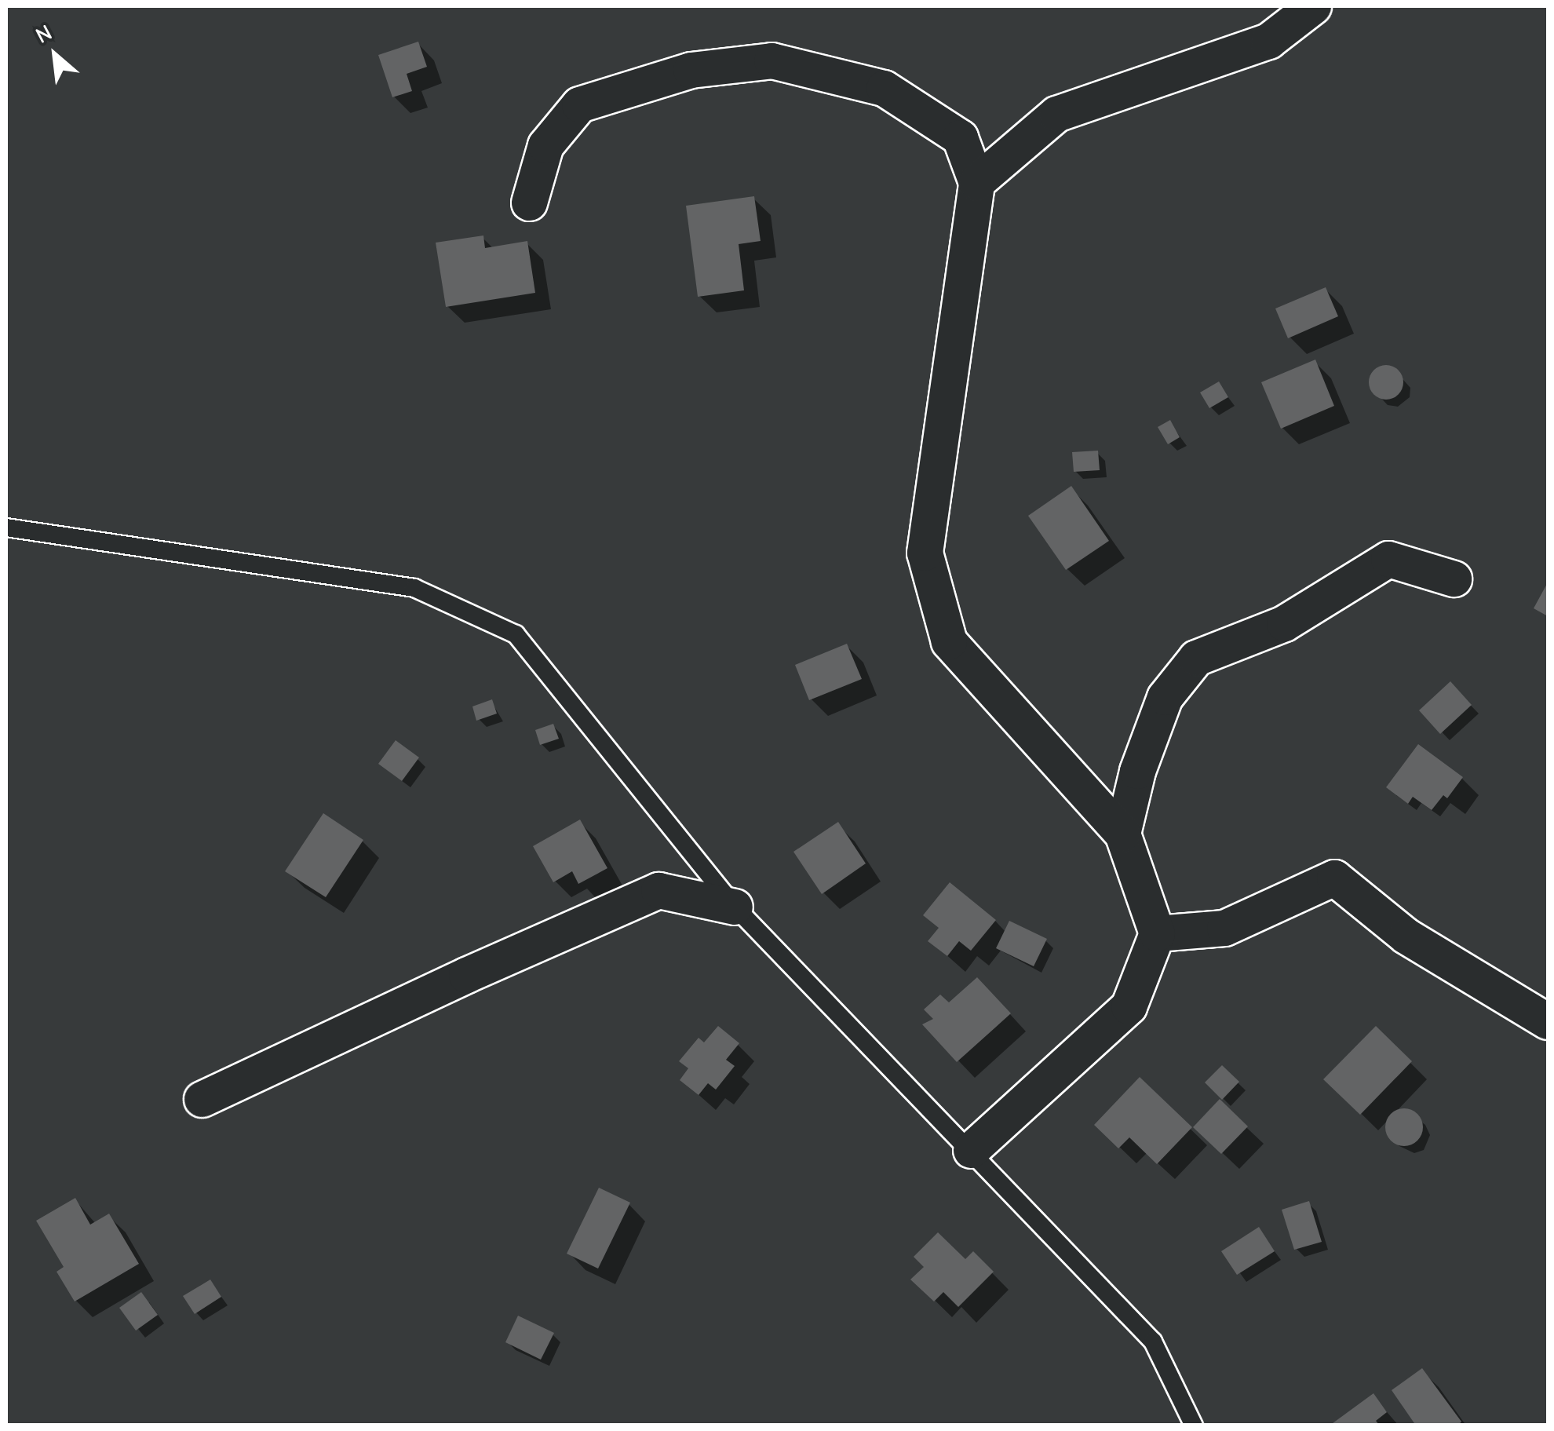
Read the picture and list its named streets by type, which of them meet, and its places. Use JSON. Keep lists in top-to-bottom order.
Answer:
{
  "north": "top left"
}
